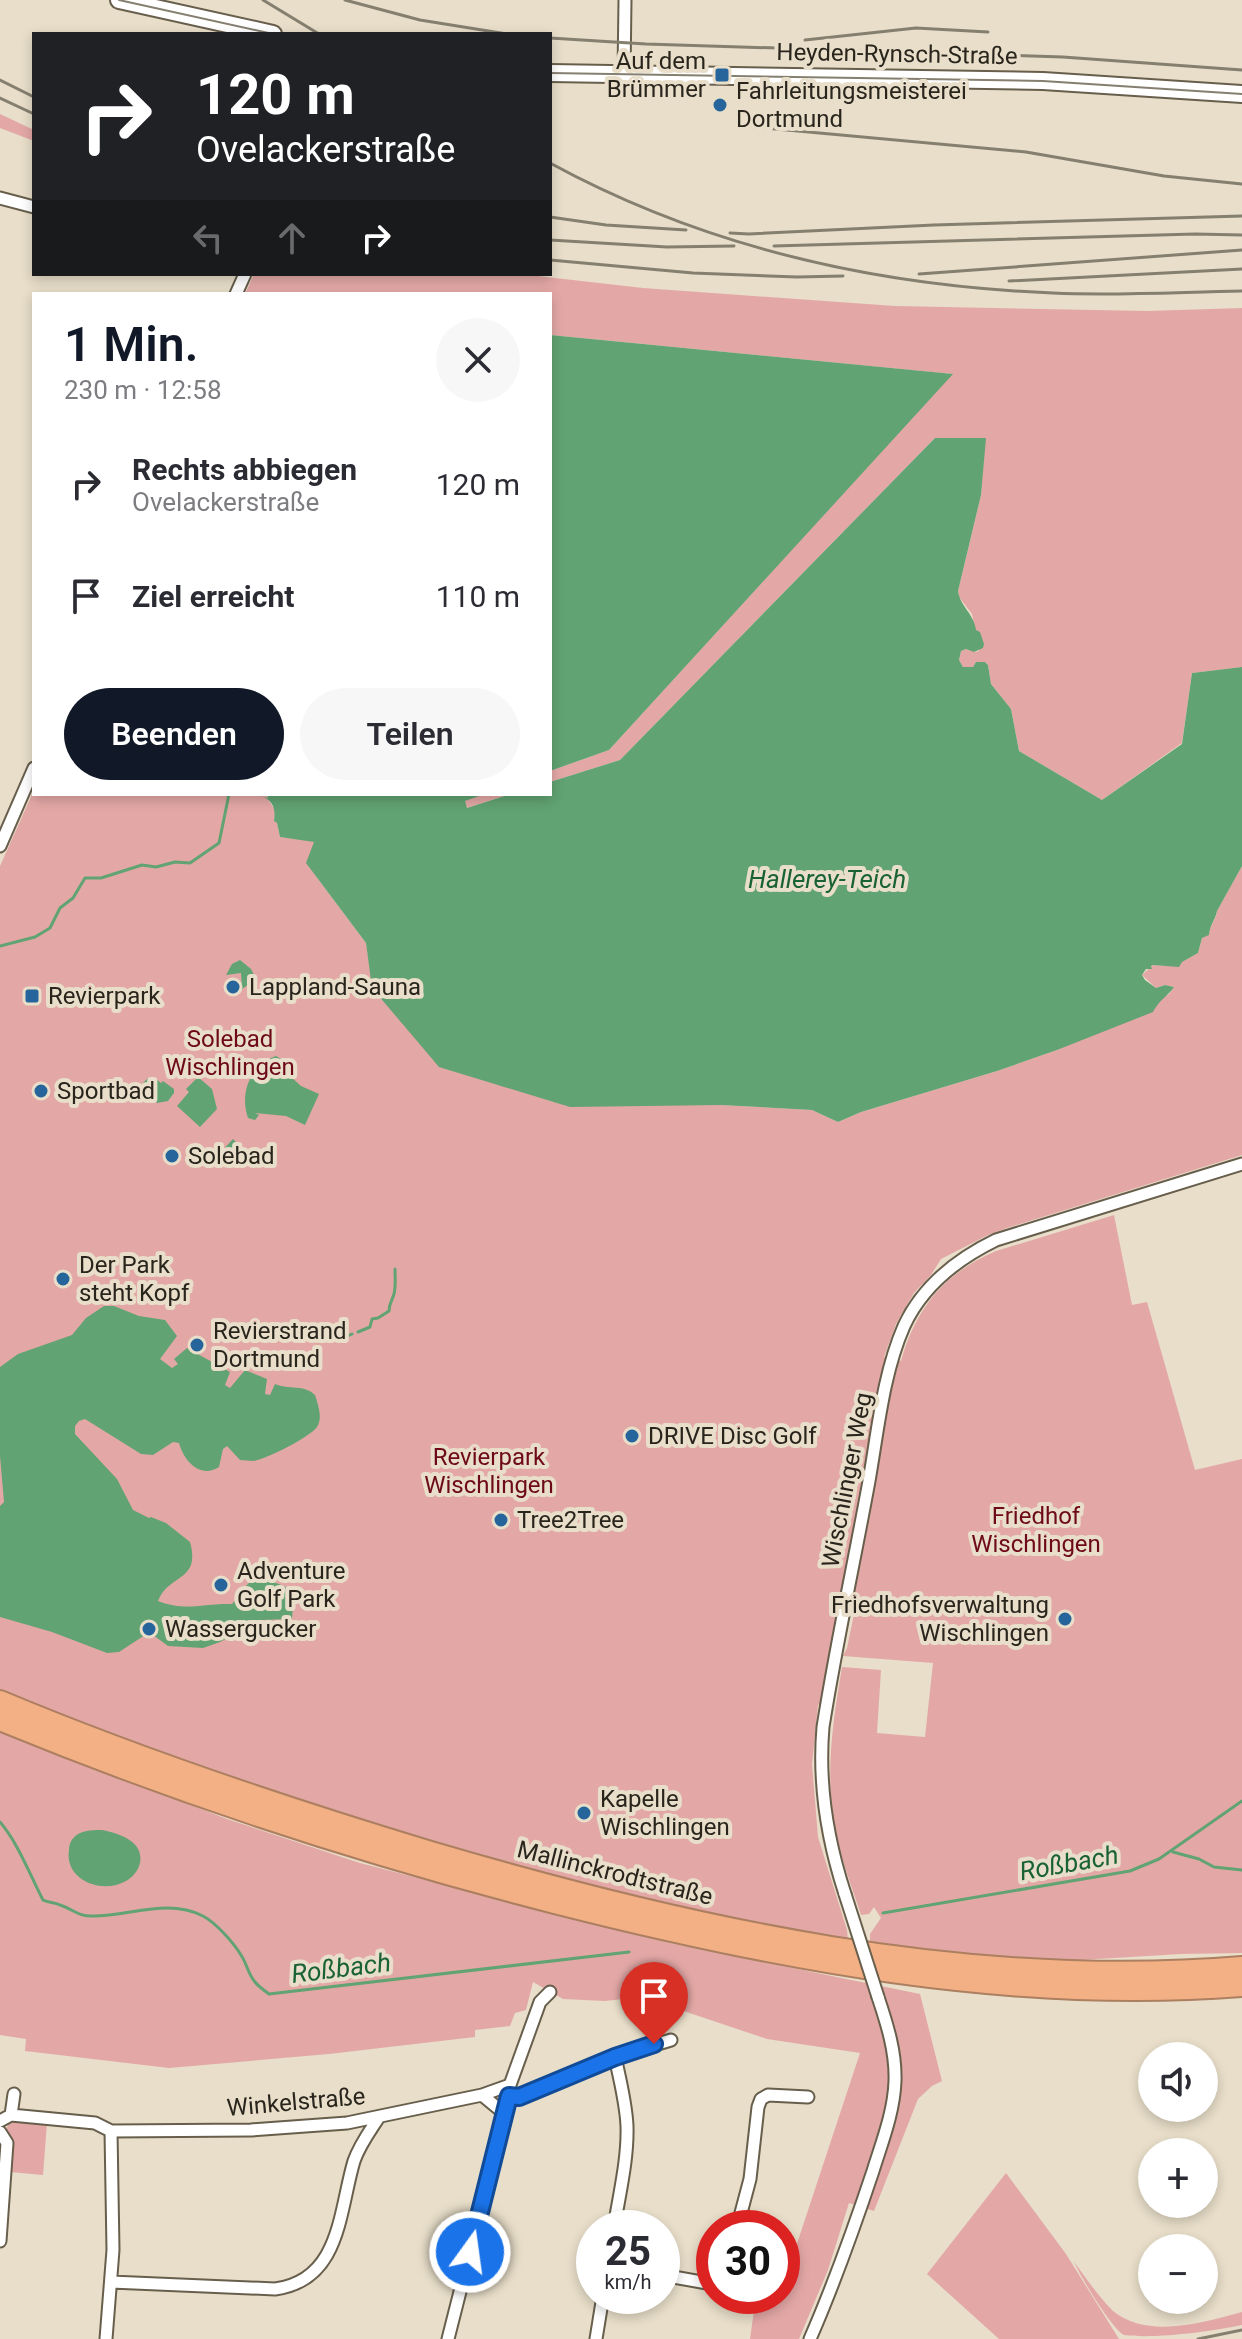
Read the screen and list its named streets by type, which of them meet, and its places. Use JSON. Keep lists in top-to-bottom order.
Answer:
{
  "streets": {
    "highway": ["Mallinckrodtstraße"],
    "main road": ["Heyden-Rynsch-Straße"],
    "street": ["Wischlinger Weg", "Winkelstraße"]
  },
  "water": ["Hallerey-Teich", "Roßbach"],
  "parks": ["Solebad Wischlingen", "Revierpark Wischlingen", "Friedhof Wischlingen"],
  "places": {
    "transit": ["Auf dem Brümmer", "Revierpark"],
    "other": [
      "Fahrleitungsmeisterei Dortmund",
      "Lappland-Sauna",
      "Sportbad",
      "Solebad",
      "Der Park steht Kopf",
      "Revierstrand Dortmund",
      "DRIVE Disc Golf",
      "Tree2Tree",
      "Adventure Golf Park",
      "Friedhofsverwaltung Wischlingen",
      "Wassergucker",
      "Kapelle Wischlingen"
    ]
  },
  "page": {
    "turn": ["120 m", "Ovelackerstraße"],
    "heading": ["1 Min.", "230 m · 12:58"],
    "list": [
      {
        "name": "Rechts abbiegen",
        "note": "Ovelackerstraße",
        "value": "120 m"
      },
      {
        "name": "Ziel erreicht",
        "value": "110 m"
      }
    ],
    "buttons": ["Beenden", "Teilen"],
    "map_buttons": ["+", "−"],
    "speed": "25 km/h",
    "limit": "30"
  }
}
